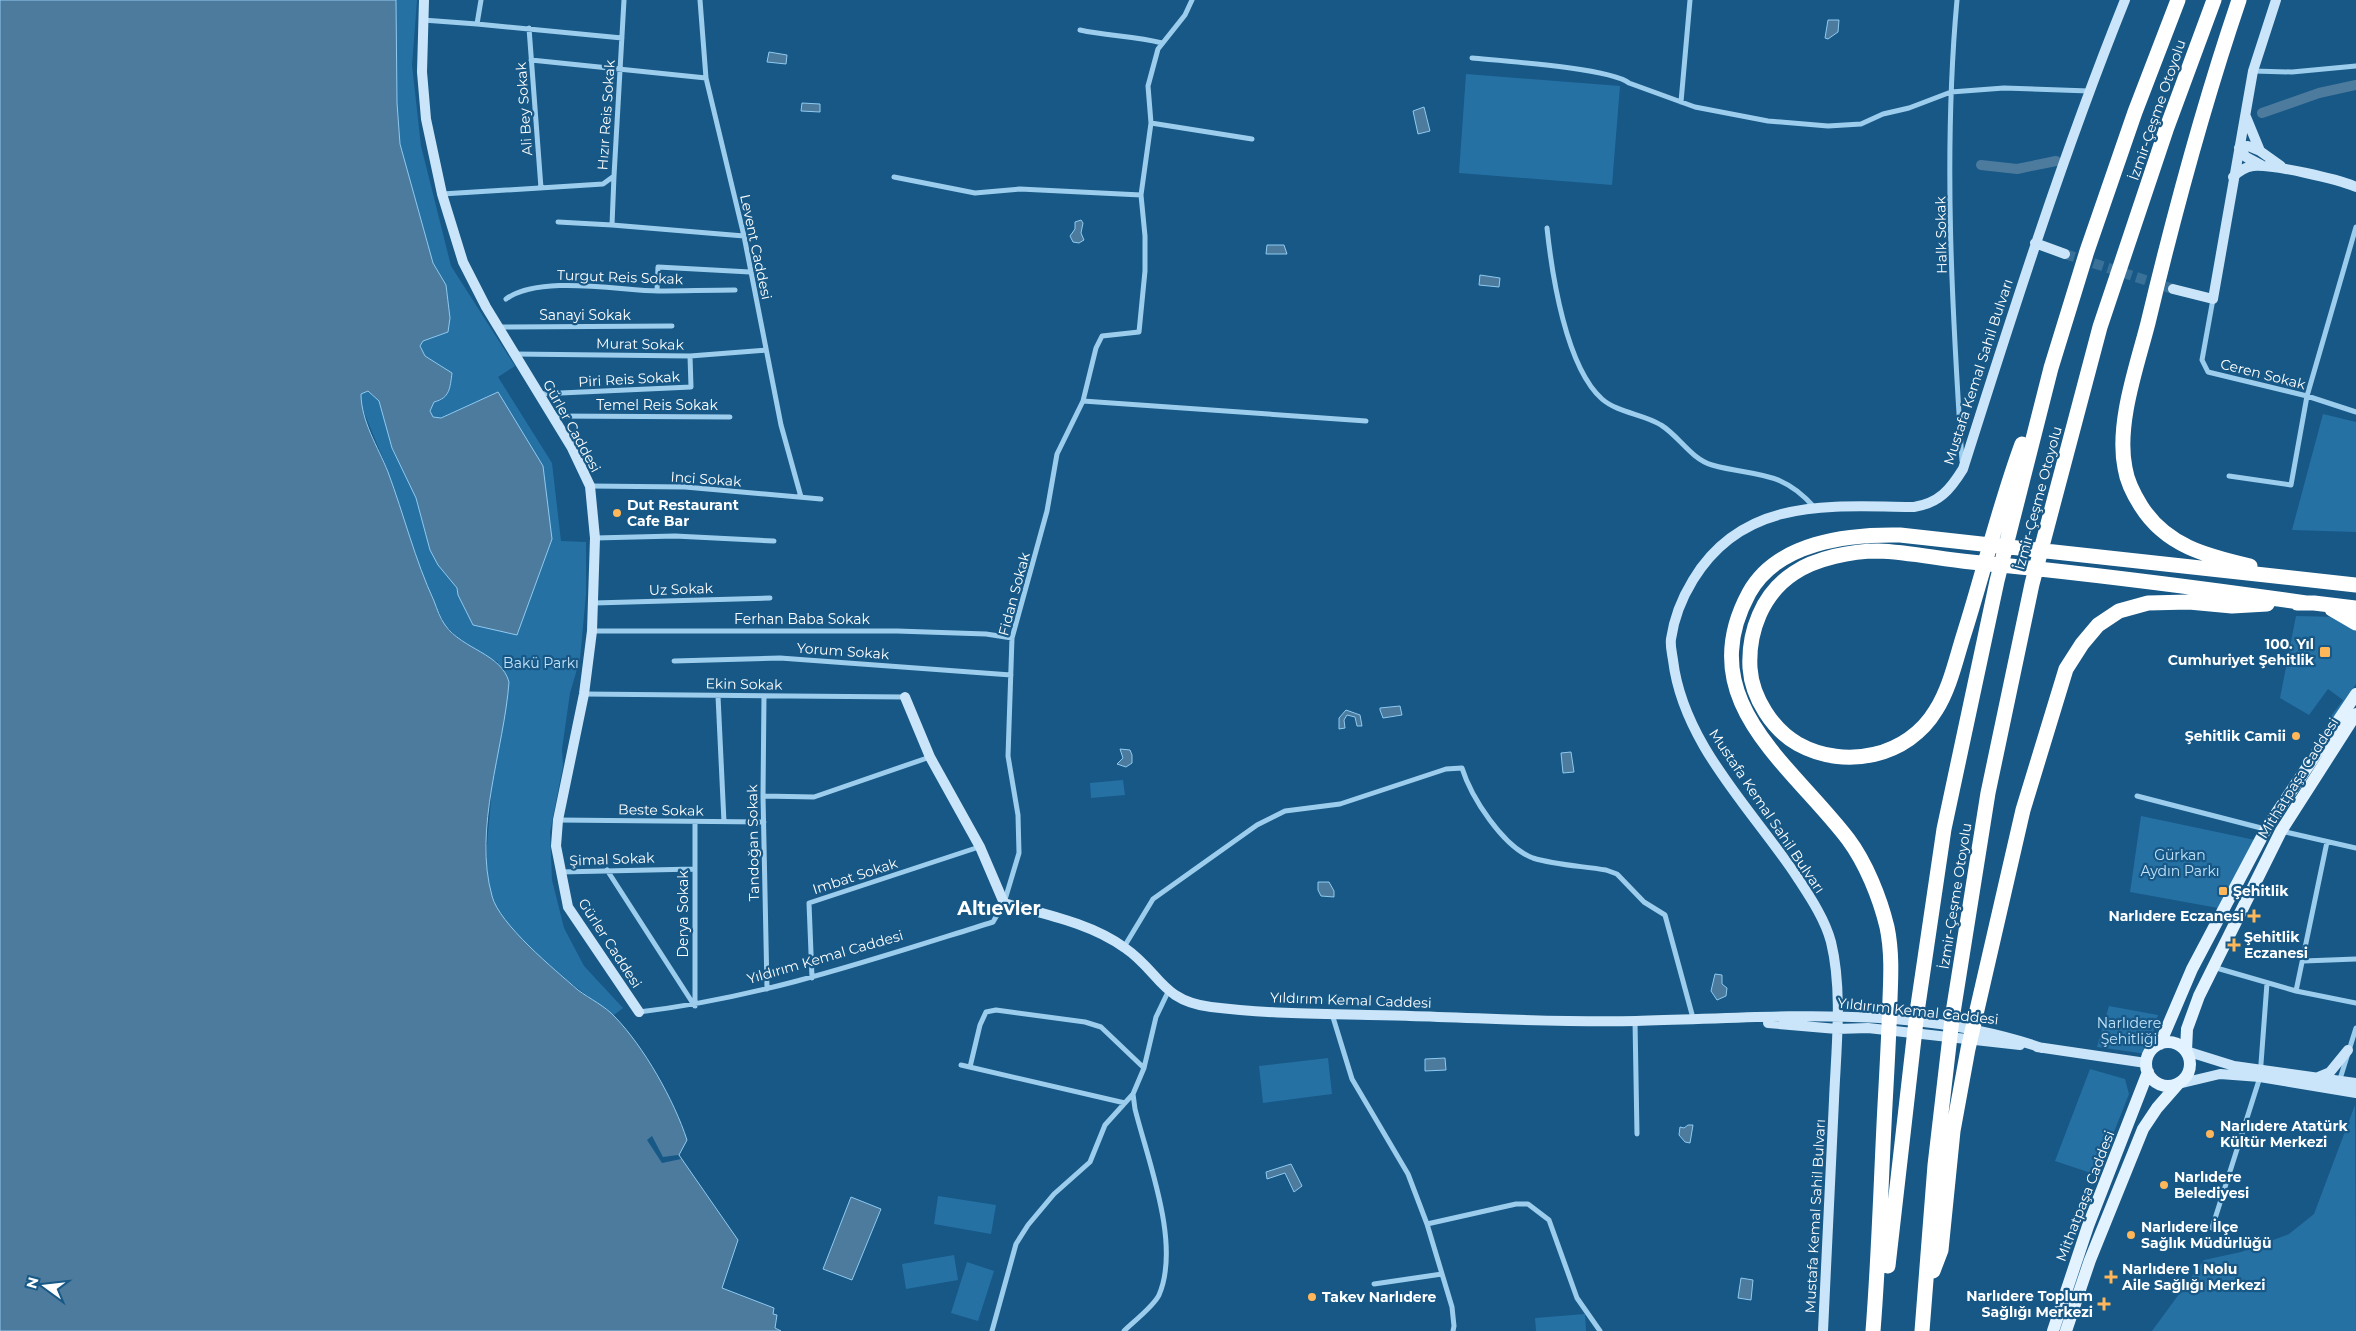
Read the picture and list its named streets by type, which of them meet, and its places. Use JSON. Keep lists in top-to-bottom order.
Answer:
{
  "streets": {
    "highway": ["İzmir-Çeşme Otoyolu"],
    "main road": ["Mithatpaşa Caddesi"],
    "street": [
      "Ali Bey Sokak",
      "Hızır Reis Sokak",
      "Halk Sokak",
      "Levent Caddesi",
      "Turgut Reis Sokak",
      "Sanayi Sokak",
      "Murat Sokak",
      "Mustafa Kemal Sahil Bulvarı",
      "Ceren Sokak",
      "Piri Reis Sokak",
      "Temel Reis Sokak",
      "Gürler Caddesi",
      "Inci Sokak",
      "Uz Sokak",
      "Fidan Sokak",
      "Ferhan Baba Sokak",
      "Yorum Sokak",
      "Ekin Sokak",
      "Beste Sokak",
      "Tandoğan Sokak",
      "Şimal Sokak",
      "Imbat Sokak",
      "Derya Sokak",
      "Yıldırım Kemal Caddesi"
    ]
  },
  "crossings": [
    ["Ali Bey Sokak", "Hızır Reis Sokak"],
    ["Hızır Reis Sokak", "Gürler Caddesi"],
    ["Halk Sokak", "Mustafa Kemal Sahil Bulvarı"],
    ["Levent Caddesi", "Murat Sokak"],
    ["Levent Caddesi", "Inci Sokak"],
    ["Sanayi Sokak", "Gürler Caddesi"],
    ["Murat Sokak", "Piri Reis Sokak"],
    ["Murat Sokak", "Gürler Caddesi"],
    ["Mustafa Kemal Sahil Bulvarı", "Yıldırım Kemal Caddesi"],
    ["Piri Reis Sokak", "Gürler Caddesi"],
    ["Temel Reis Sokak", "Gürler Caddesi"],
    ["Gürler Caddesi", "Inci Sokak"],
    ["Gürler Caddesi", "Uz Sokak"],
    ["Gürler Caddesi", "Ferhan Baba Sokak"],
    ["Gürler Caddesi", "Ekin Sokak"],
    ["Gürler Caddesi", "Beste Sokak"],
    ["Gürler Caddesi", "Şimal Sokak"],
    ["Gürler Caddesi", "Yıldırım Kemal Caddesi"],
    ["Fidan Sokak", "Ferhan Baba Sokak"],
    ["Fidan Sokak", "Yorum Sokak"],
    ["Fidan Sokak", "Yıldırım Kemal Caddesi"],
    ["Ekin Sokak", "Tandoğan Sokak"],
    ["Mithatpaşa Caddesi", "Yıldırım Kemal Caddesi"],
    ["Beste Sokak", "Tandoğan Sokak"],
    ["Beste Sokak", "Derya Sokak"],
    ["Tandoğan Sokak", "Yıldırım Kemal Caddesi"],
    ["Şimal Sokak", "Derya Sokak"],
    ["Imbat Sokak", "Yıldırım Kemal Caddesi"],
    ["Derya Sokak", "Yıldırım Kemal Caddesi"]
  ],
  "districts": ["Altıevler"],
  "parks": ["Bakü Parkı", "Gürkan Aydın Parkı", "Narlıdere Şehitliği"],
  "places": {
    "other": [
      "Dut Restaurant Cafe Bar",
      "Şehitlik Camii",
      "Narlıdere Atatürk Kültür Merkezi",
      "Narlıdere Belediyesi",
      "Narlıdere İlçe Sağlık Müdürlüğü",
      "Takev Narlıdere"
    ],
    "transit": ["100. Yıl Cumhuriyet Şehitlik", "Şehitlik"],
    "health": [
      "Narlıdere Eczanesi",
      "Şehitlik Eczanesi",
      "Narlıdere 1 Nolu Aile Sağlığı Merkezi",
      "Narlıdere Toplum Sağlığı Merkezi"
    ]
  },
  "north": "left"
}
